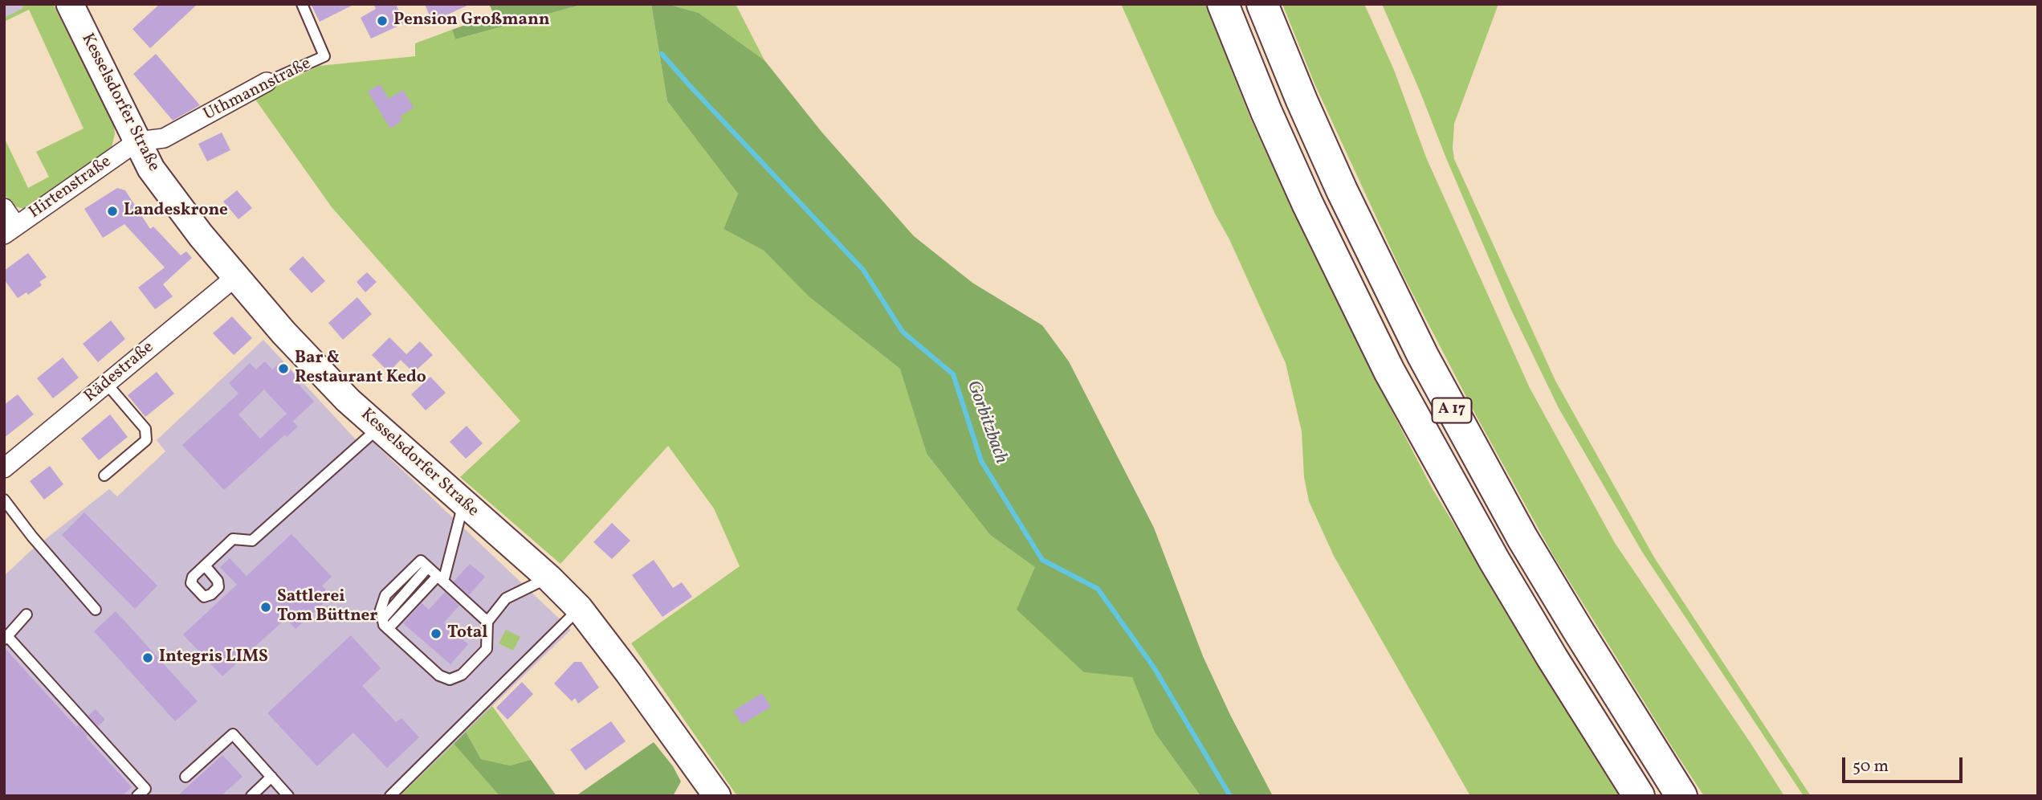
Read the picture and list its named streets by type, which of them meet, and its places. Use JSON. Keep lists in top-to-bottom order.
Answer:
{
  "streets": {
    "highway": ["A 17"],
    "main road": ["Kesselsdorfer Straße"],
    "street": ["Uthmannstraße", "Hirtenstraße", "Rädestraße"]
  },
  "crossings": [
    ["Uthmannstraße", "Kesselsdorfer Straße"],
    ["Uthmannstraße", "Hirtenstraße"],
    ["Kesselsdorfer Straße", "Hirtenstraße"],
    ["Kesselsdorfer Straße", "Rädestraße"]
  ],
  "water": ["Gorbitzbach"],
  "places": [
    "Pension Großmann",
    "Landeskrone",
    "Bar & Restaurant Kedo",
    "Sattlerei Tom Büttner",
    "Total",
    "Integris LIMS"
  ],
  "scale_bar": "50 m"
}
